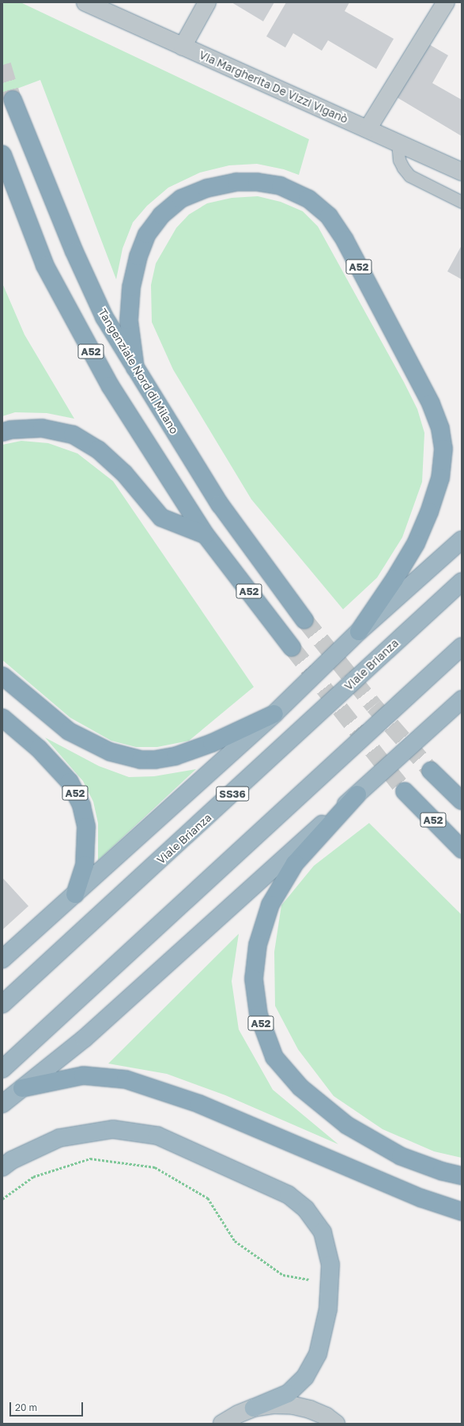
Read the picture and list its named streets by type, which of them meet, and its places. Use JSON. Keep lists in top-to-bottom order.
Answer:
{
  "streets": {
    "highway": [
      "A52",
      "Tangenziale Nord di Milano",
      "Viale Brianza",
      "SS36"
    ],
    "street": ["Via Margherita De Vizzi Viganò"]
  },
  "crossings": [
    ["A52", "Tangenziale Nord di Milano"]
  ],
  "scale_bar": "20 m"
}
